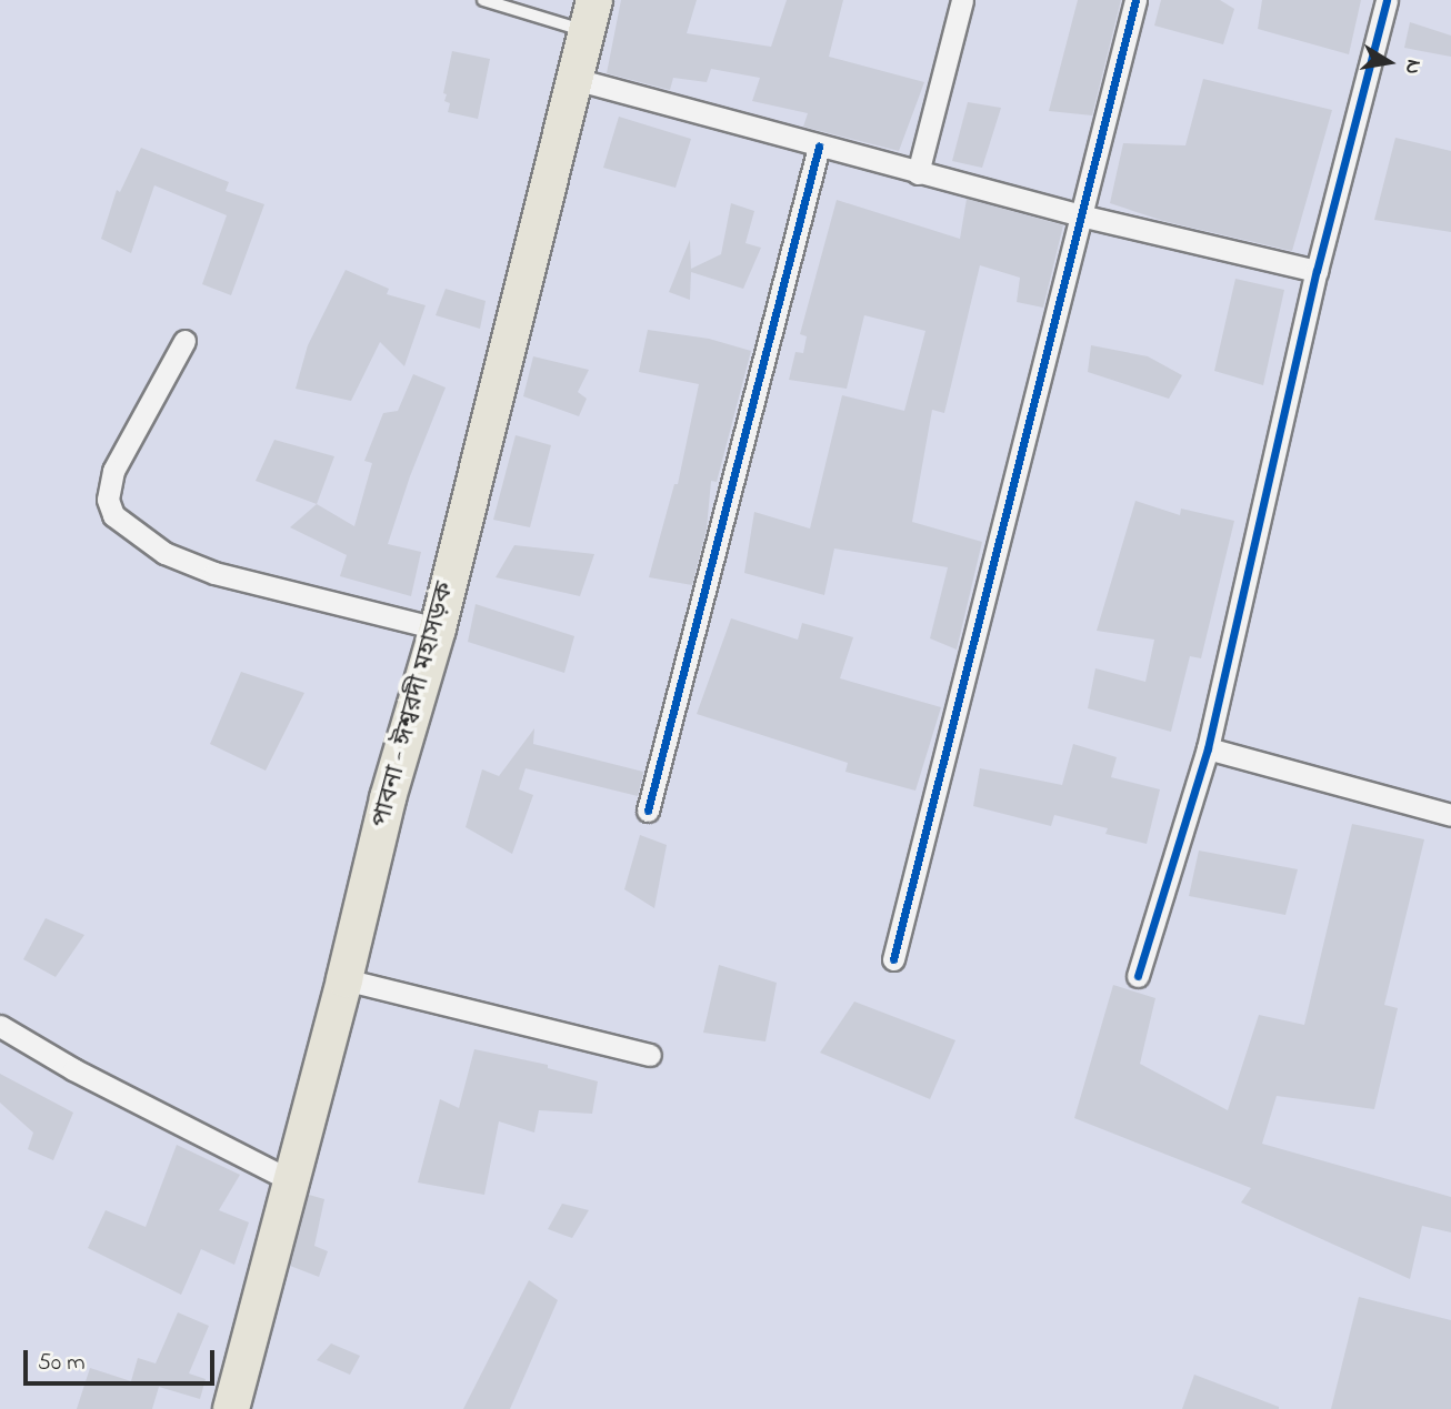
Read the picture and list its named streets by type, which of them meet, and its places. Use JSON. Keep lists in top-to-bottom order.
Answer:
{
  "streets": {
    "main road": ["পাবনা - ঈশ্বরদী মহাসড়ক"]
  },
  "scale_bar": "50 m",
  "north": "right"
}
